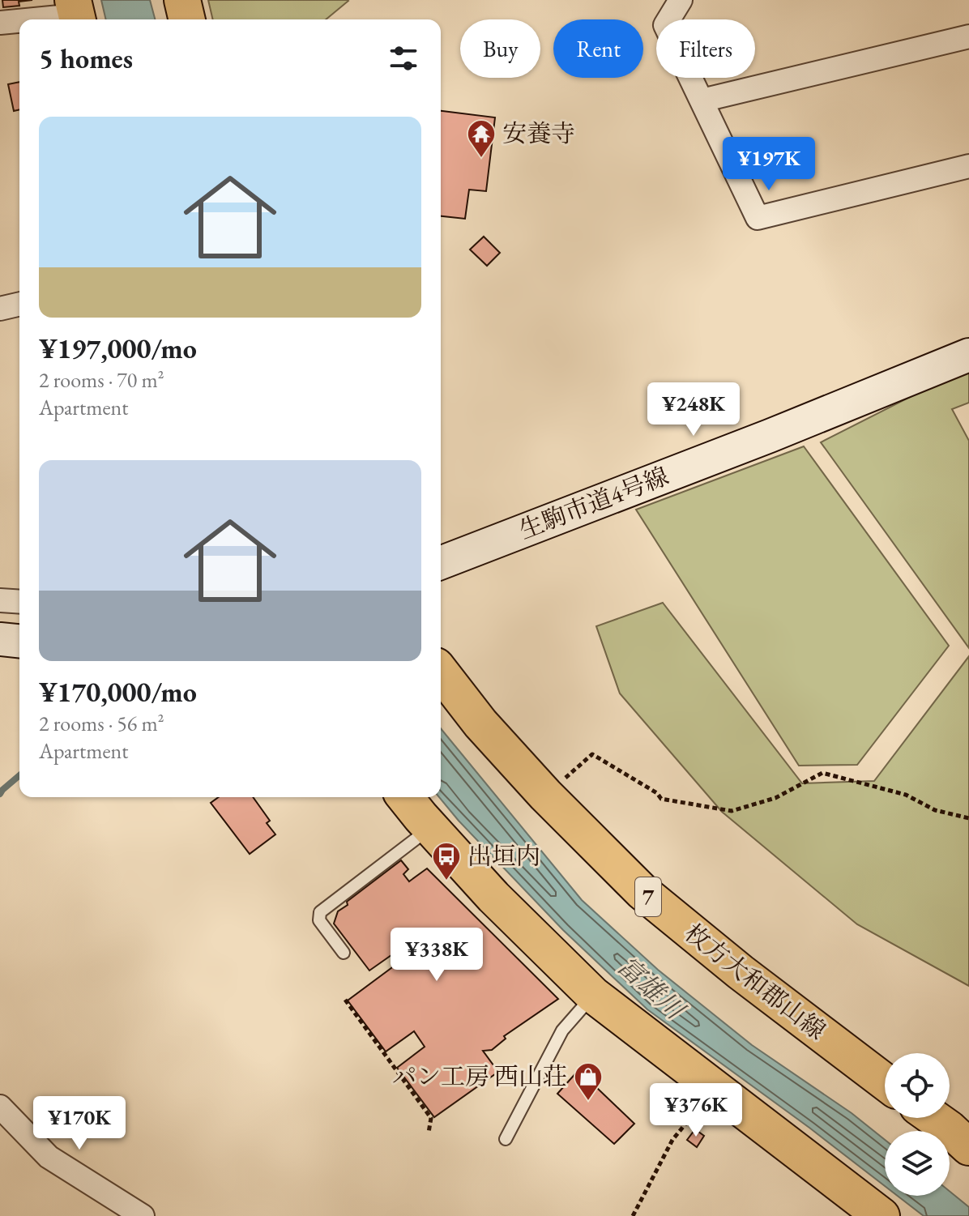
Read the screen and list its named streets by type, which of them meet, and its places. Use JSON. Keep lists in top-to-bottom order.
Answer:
{
  "streets": {
    "main road": ["7", "枚方大和郡山線"],
    "street": ["生駒市道4号線"]
  },
  "water": ["富雄川"],
  "places": {
    "temple": ["安養寺"],
    "bus stop": ["出垣内"],
    "shop": ["パン工房 西山荘"]
  },
  "page": {
    "chip": ["Buy", "Rent", "Filters"],
    "heading": "5 homes",
    "list": [
      {
        "name": "¥197,000/mo",
        "note": "2 rooms · 70 m² · Apartment"
      },
      {
        "name": "¥170,000/mo",
        "note": "2 rooms · 56 m² · Apartment"
      }
    ],
    "price": [
      "¥197K",
      "¥248K",
      "¥338K",
      "¥376K",
      "¥170K"
    ]
  }
}
